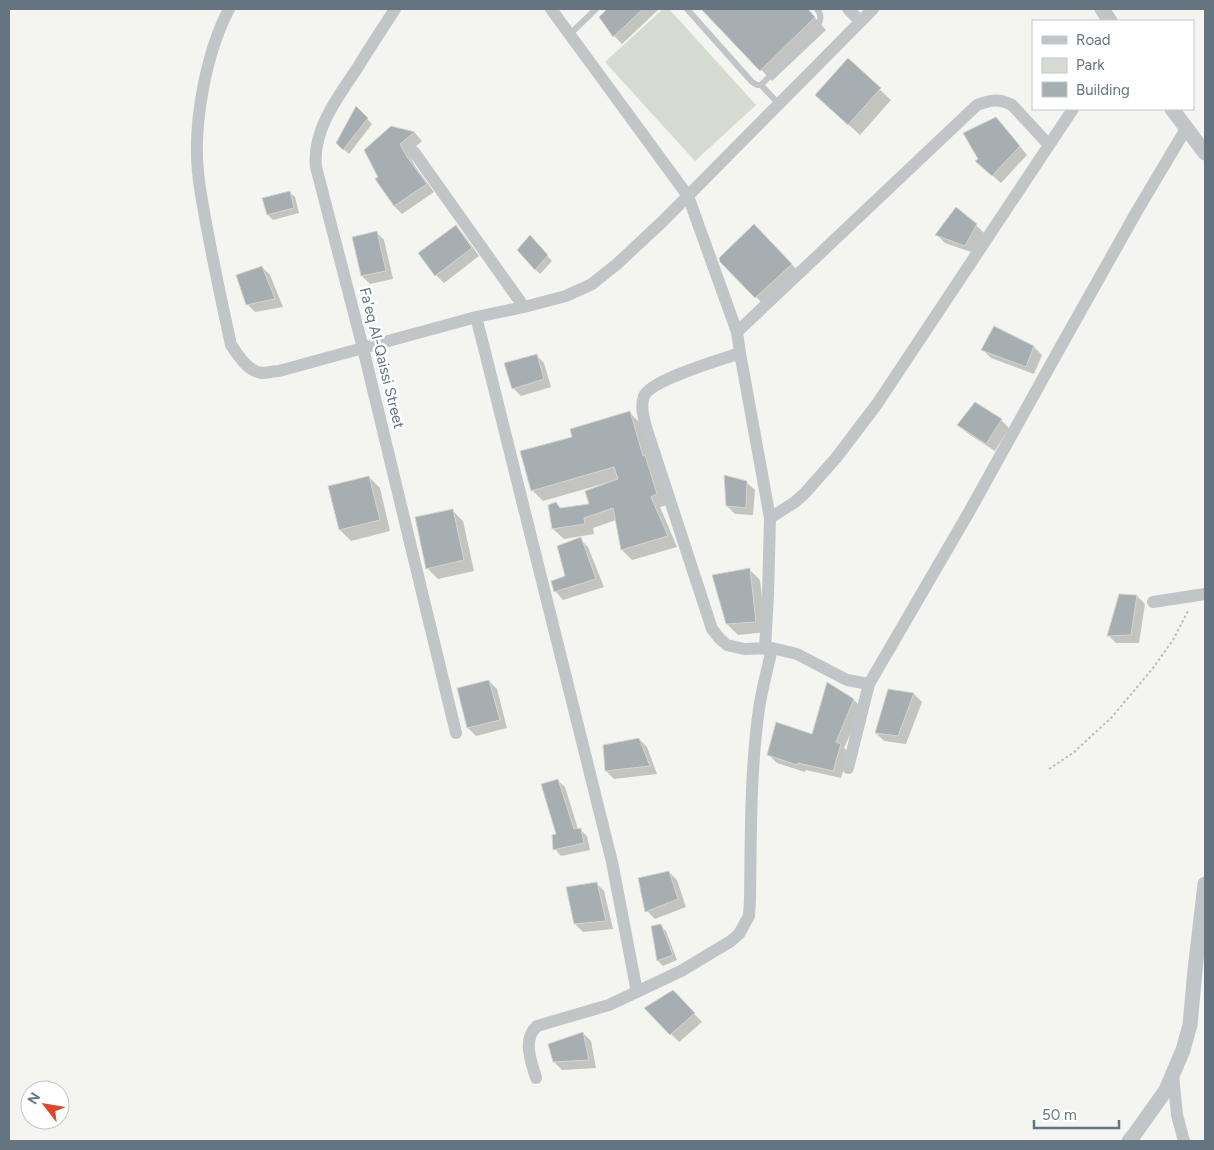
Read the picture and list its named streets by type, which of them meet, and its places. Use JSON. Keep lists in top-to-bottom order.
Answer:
{
  "streets": {
    "street": ["Fa'eq Al-Qaissi Street"]
  },
  "legend": ["Road", "Park", "Building"],
  "scale_bar": "50 m",
  "north": "top left"
}
